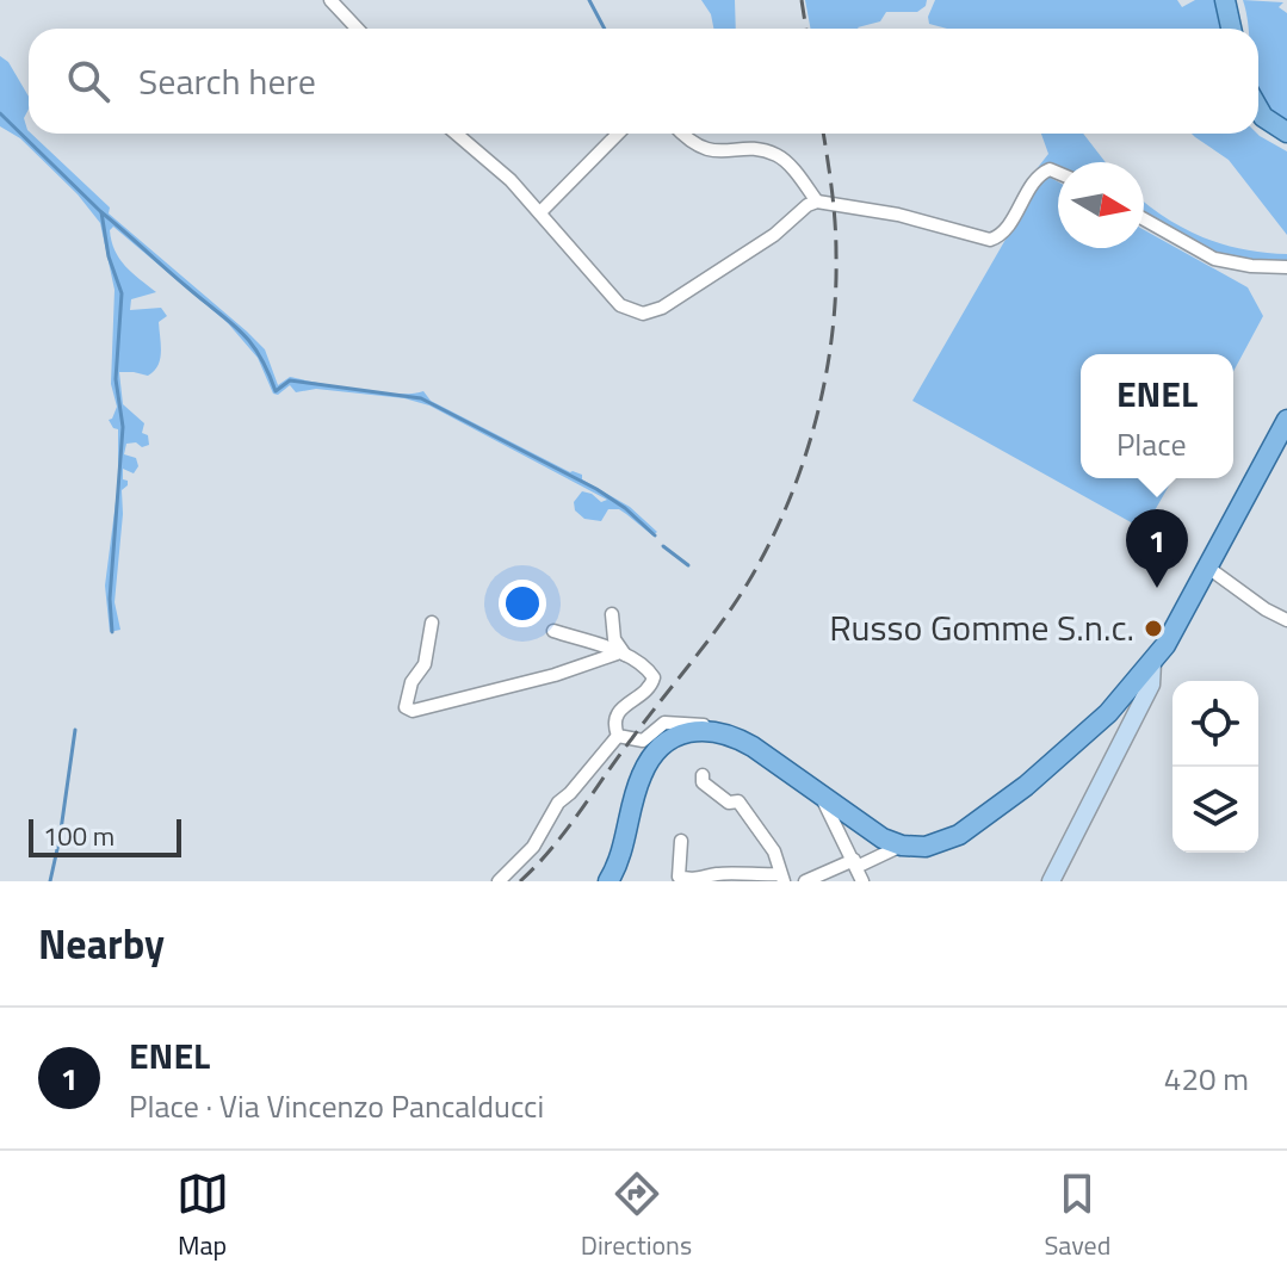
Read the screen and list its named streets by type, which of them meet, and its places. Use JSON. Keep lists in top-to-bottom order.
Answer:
{
  "places": ["Russo Gomme S.n.c."],
  "scale_bar": "100 m",
  "north": "right",
  "page": {
    "search": "Search here",
    "popup": ["ENEL", "Place"],
    "pins": "1",
    "scale": "100 m",
    "heading": "Nearby",
    "list": [
      {
        "mark": "1",
        "name": "ENEL",
        "note": "Place · Via Vincenzo Pancalducci",
        "value": "420 m"
      }
    ],
    "nav": ["Map", "Directions", "Saved"]
  }
}
